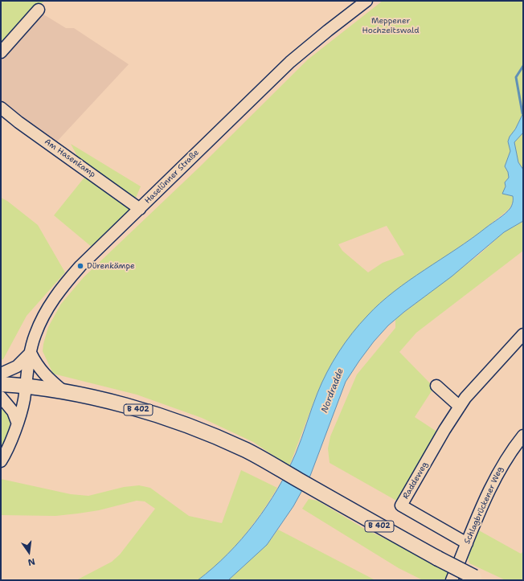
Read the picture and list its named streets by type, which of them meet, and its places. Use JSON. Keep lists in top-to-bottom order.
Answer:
{
  "streets": {
    "main road": ["B 402"],
    "street": [
      "Am Hasenkamp",
      "Haselünner Straße",
      "Raddeweg",
      "Schlagbrückener Weg"
    ]
  },
  "crossings": [
    ["Am Hasenkamp", "Haselünner Straße"],
    ["Haselünner Straße", "B 402"],
    ["Raddeweg", "Schlagbrückener Weg"]
  ],
  "water": ["Nordradde"],
  "parks": ["Meppener Hochzeitswald"],
  "places": ["Dürenkämpe"],
  "north": "bottom"
}
